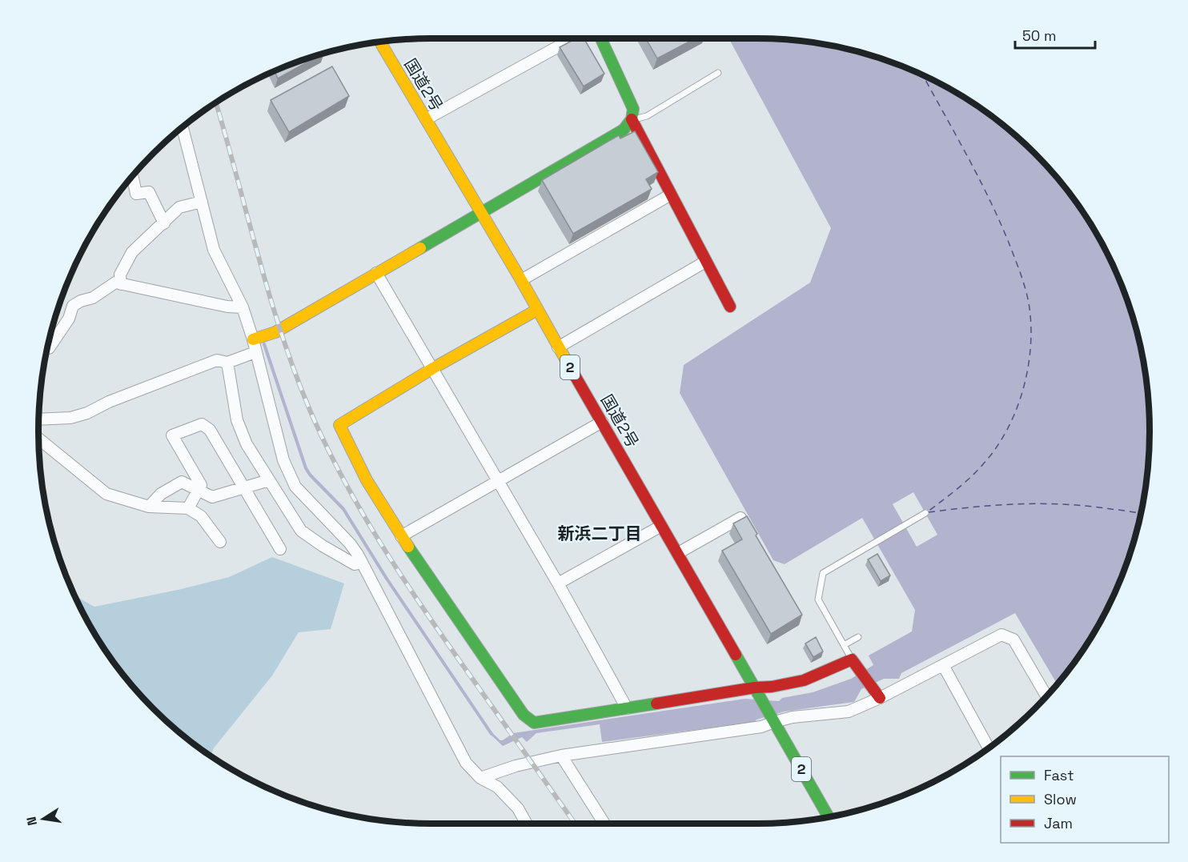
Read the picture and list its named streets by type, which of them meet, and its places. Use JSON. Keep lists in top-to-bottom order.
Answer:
{
  "streets": {
    "main road": ["国道2号", "2"]
  },
  "districts": ["新浜二丁目"],
  "legend": ["Fast", "Slow", "Jam"],
  "scale_bar": "50 m",
  "north": "left"
}
